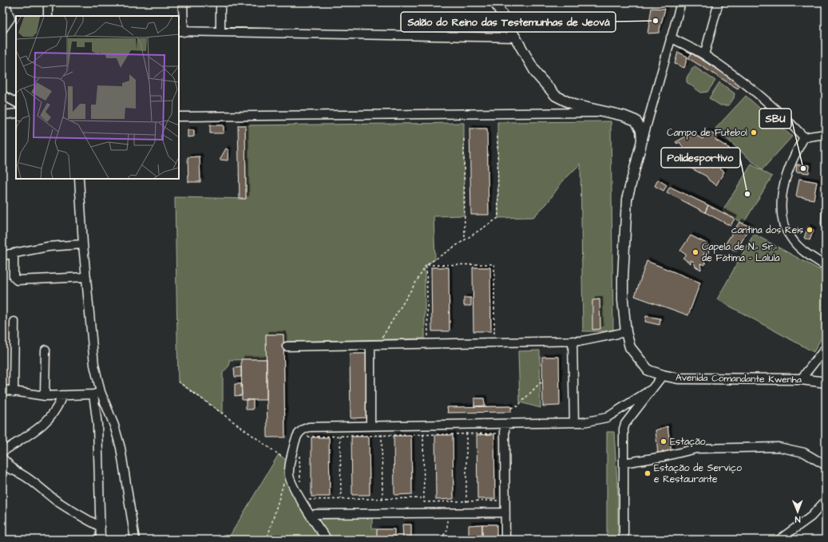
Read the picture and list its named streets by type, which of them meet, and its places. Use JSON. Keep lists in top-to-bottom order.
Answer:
{
  "streets": {
    "main road": ["Avenida Comandante Kwenha"]
  },
  "places": [
    "Salão do Reino das Testemunhas de Jeová",
    "Campo de Futebol",
    "SBU",
    "Polidesportivo",
    "cantina dos Reis",
    "Capela de N.ª Sr.ª de Fátima - Lalula",
    "Estação",
    "Estação de Serviço e Restaurante"
  ],
  "north": "bottom"
}
